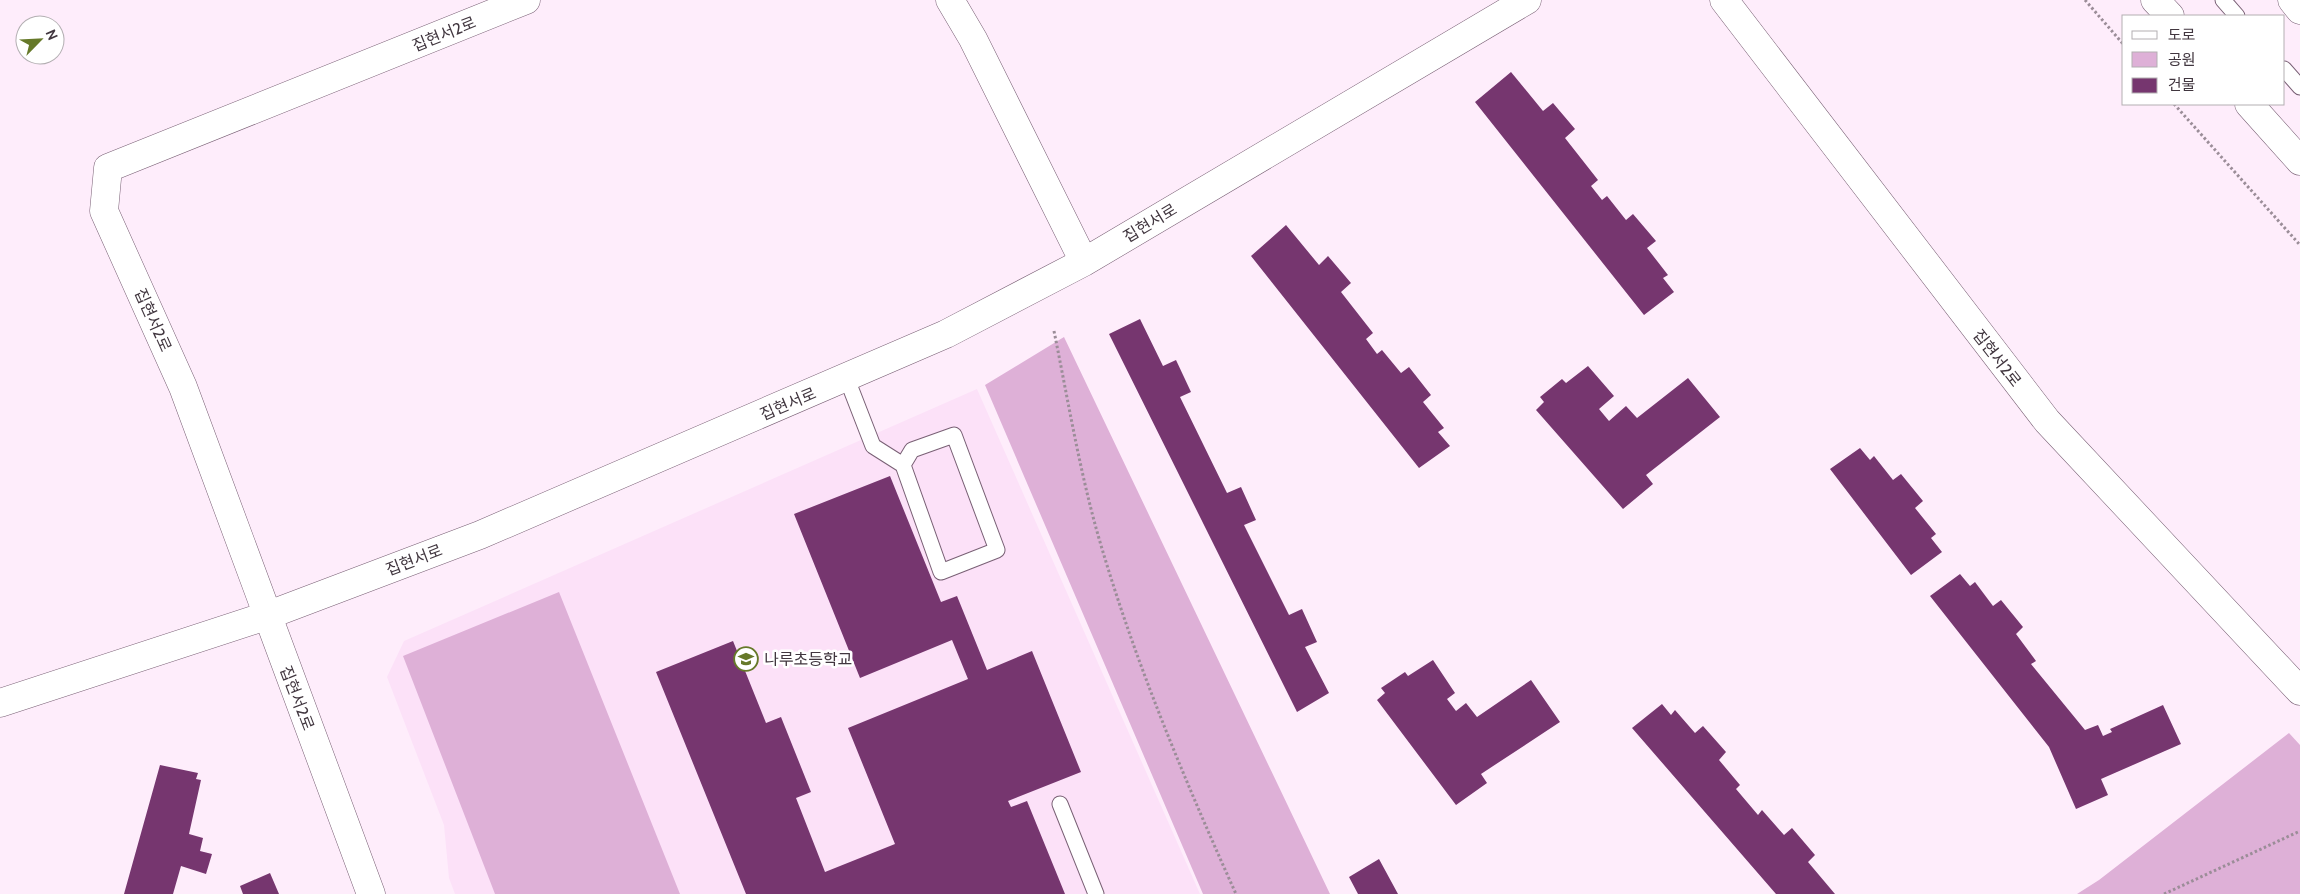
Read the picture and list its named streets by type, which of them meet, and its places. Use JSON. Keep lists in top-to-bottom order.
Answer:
{
  "streets": {
    "street": ["집현서2로", "집현서로"]
  },
  "crossings": [
    ["집현서2로", "집현서로"]
  ],
  "places": {
    "school or university": ["나루초등학교"]
  },
  "legend": ["도로", "공원", "건물"],
  "north": "top right"
}
